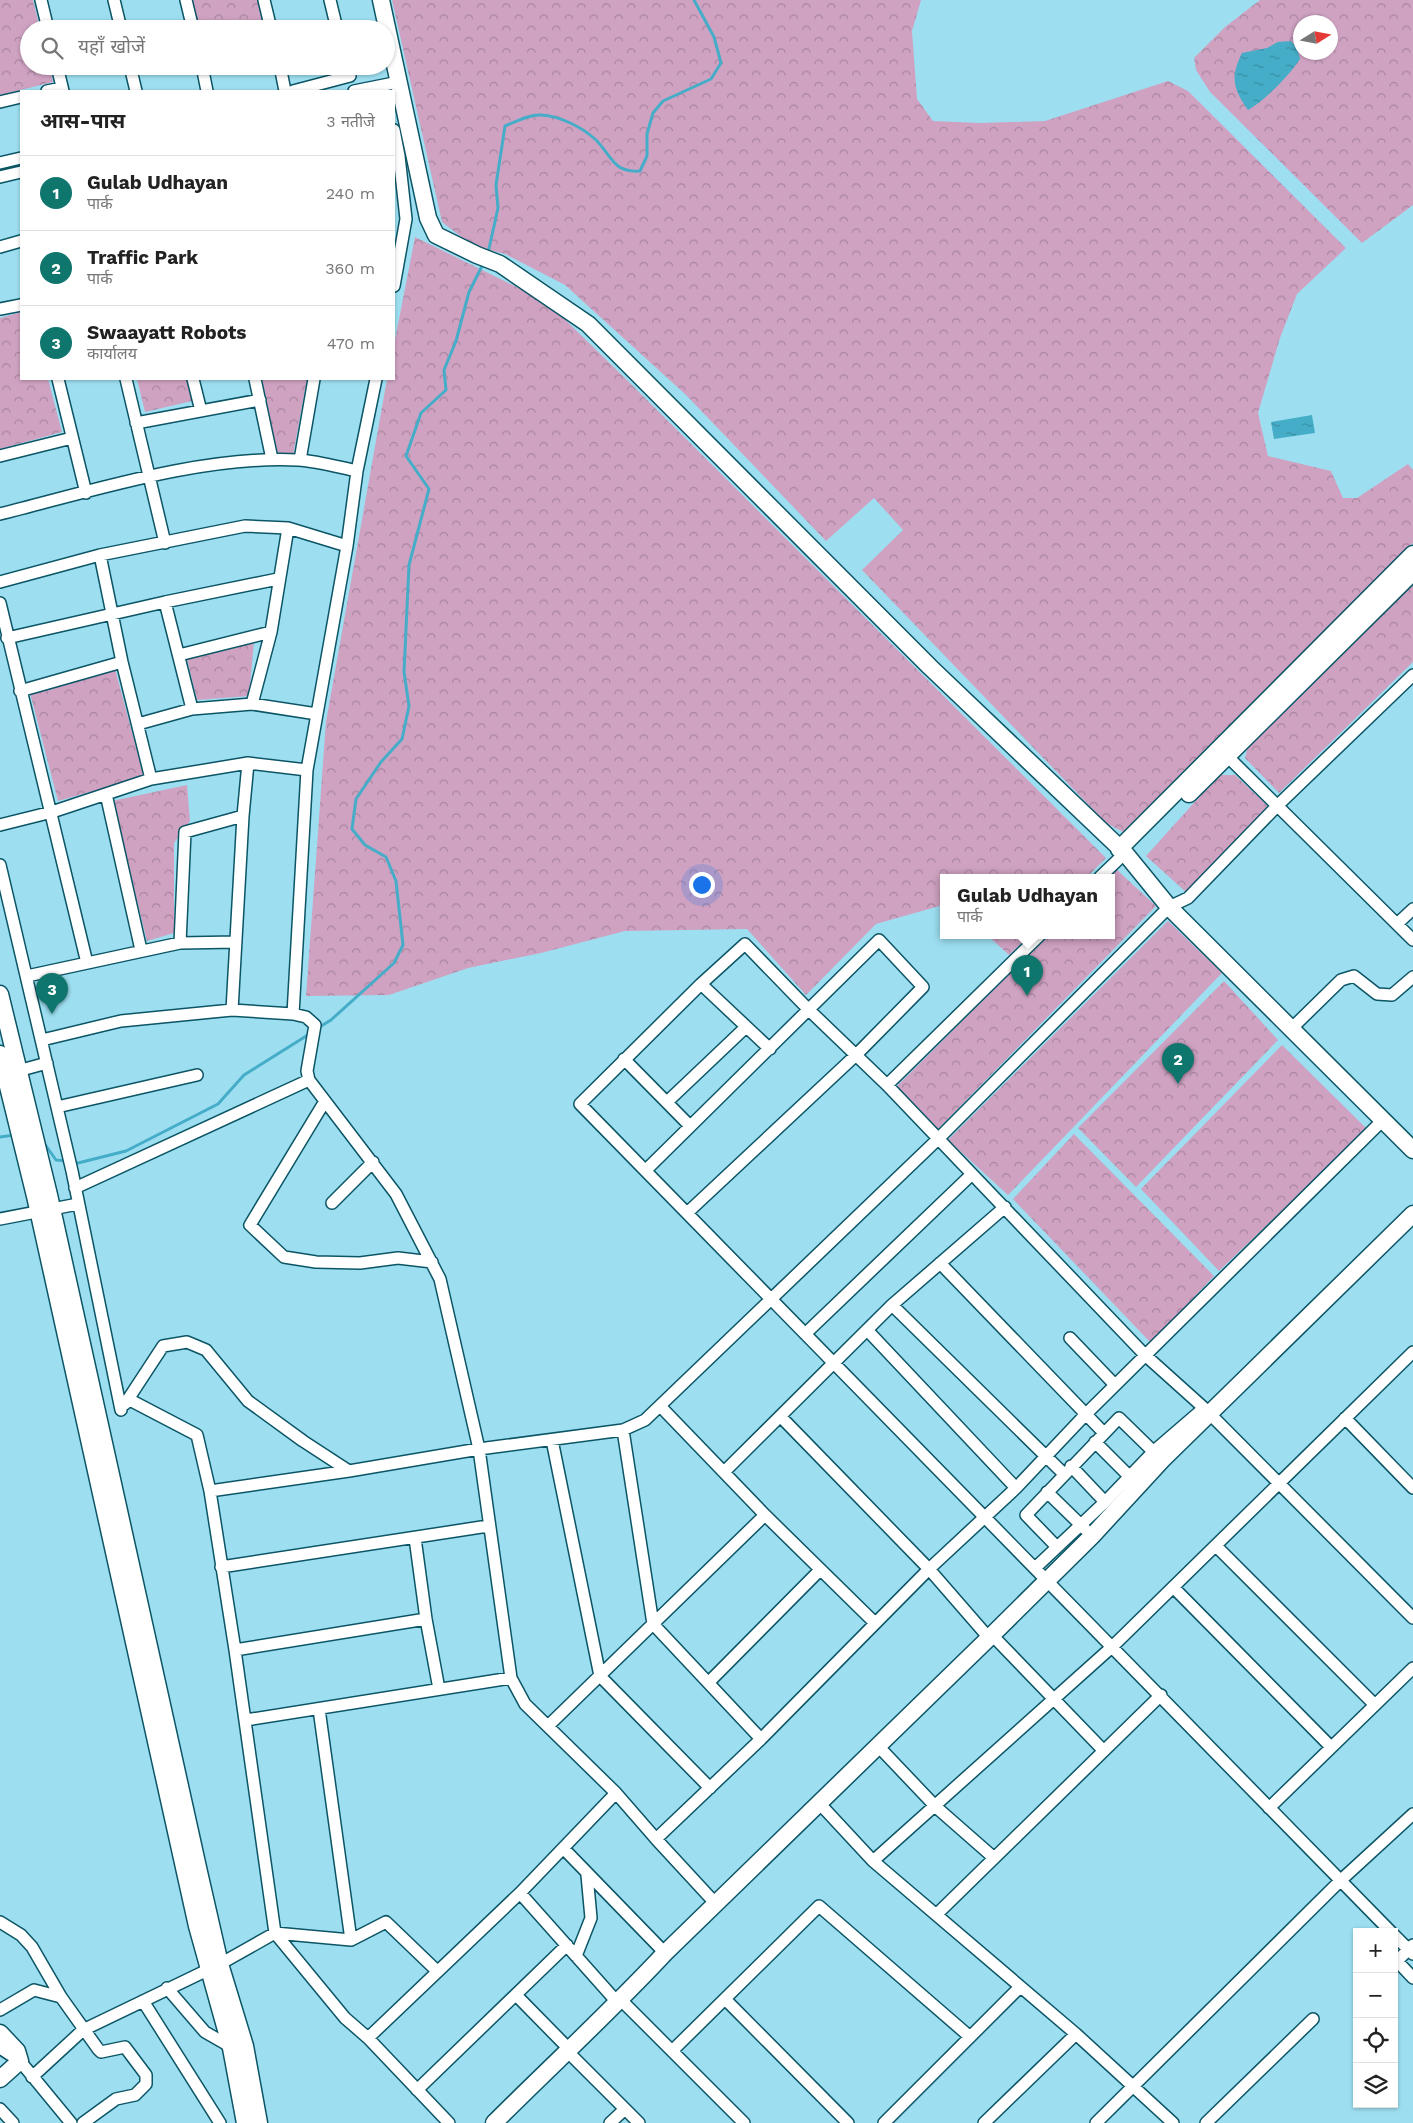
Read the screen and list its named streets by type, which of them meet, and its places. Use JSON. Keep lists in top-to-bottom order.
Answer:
{
  "north": "right",
  "page": {
    "search": "यहाँ खोजें",
    "heading": ["आस-पास", "3 नतीजे"],
    "list": [
      {
        "mark": "1",
        "name": "Gulab Udhayan",
        "note": "पार्क",
        "value": "240 m"
      },
      {
        "mark": "2",
        "name": "Traffic Park",
        "note": "पार्क",
        "value": "360 m"
      },
      {
        "mark": "3",
        "name": "Swaayatt Robots",
        "note": "कार्यालय",
        "value": "470 m"
      }
    ],
    "popup": ["Gulab Udhayan", "पार्क"],
    "pins": ["1", "3", "2"],
    "map_buttons": ["+", "−"]
  }
}
